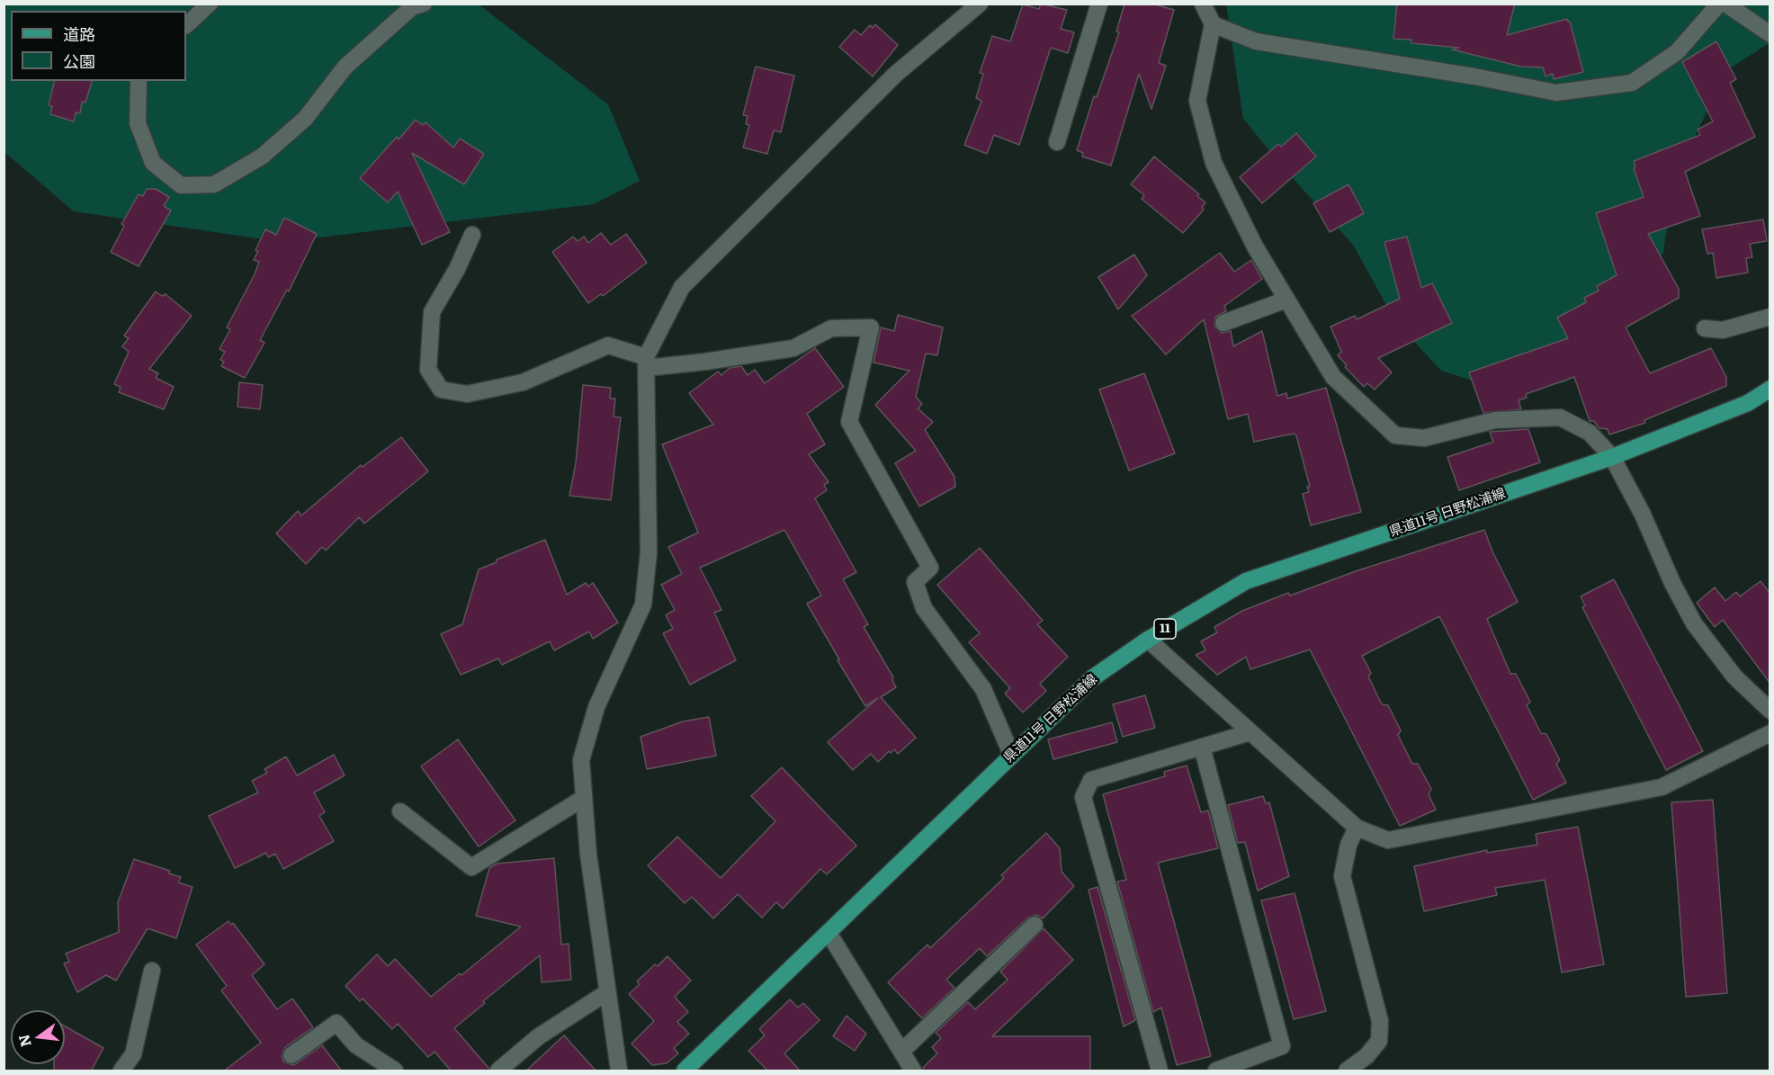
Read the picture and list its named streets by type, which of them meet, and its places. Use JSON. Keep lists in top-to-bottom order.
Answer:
{
  "streets": {
    "main road": ["県道11号 日野松浦線", "11"]
  },
  "legend": ["道路", "公園"],
  "north": "left"
}
